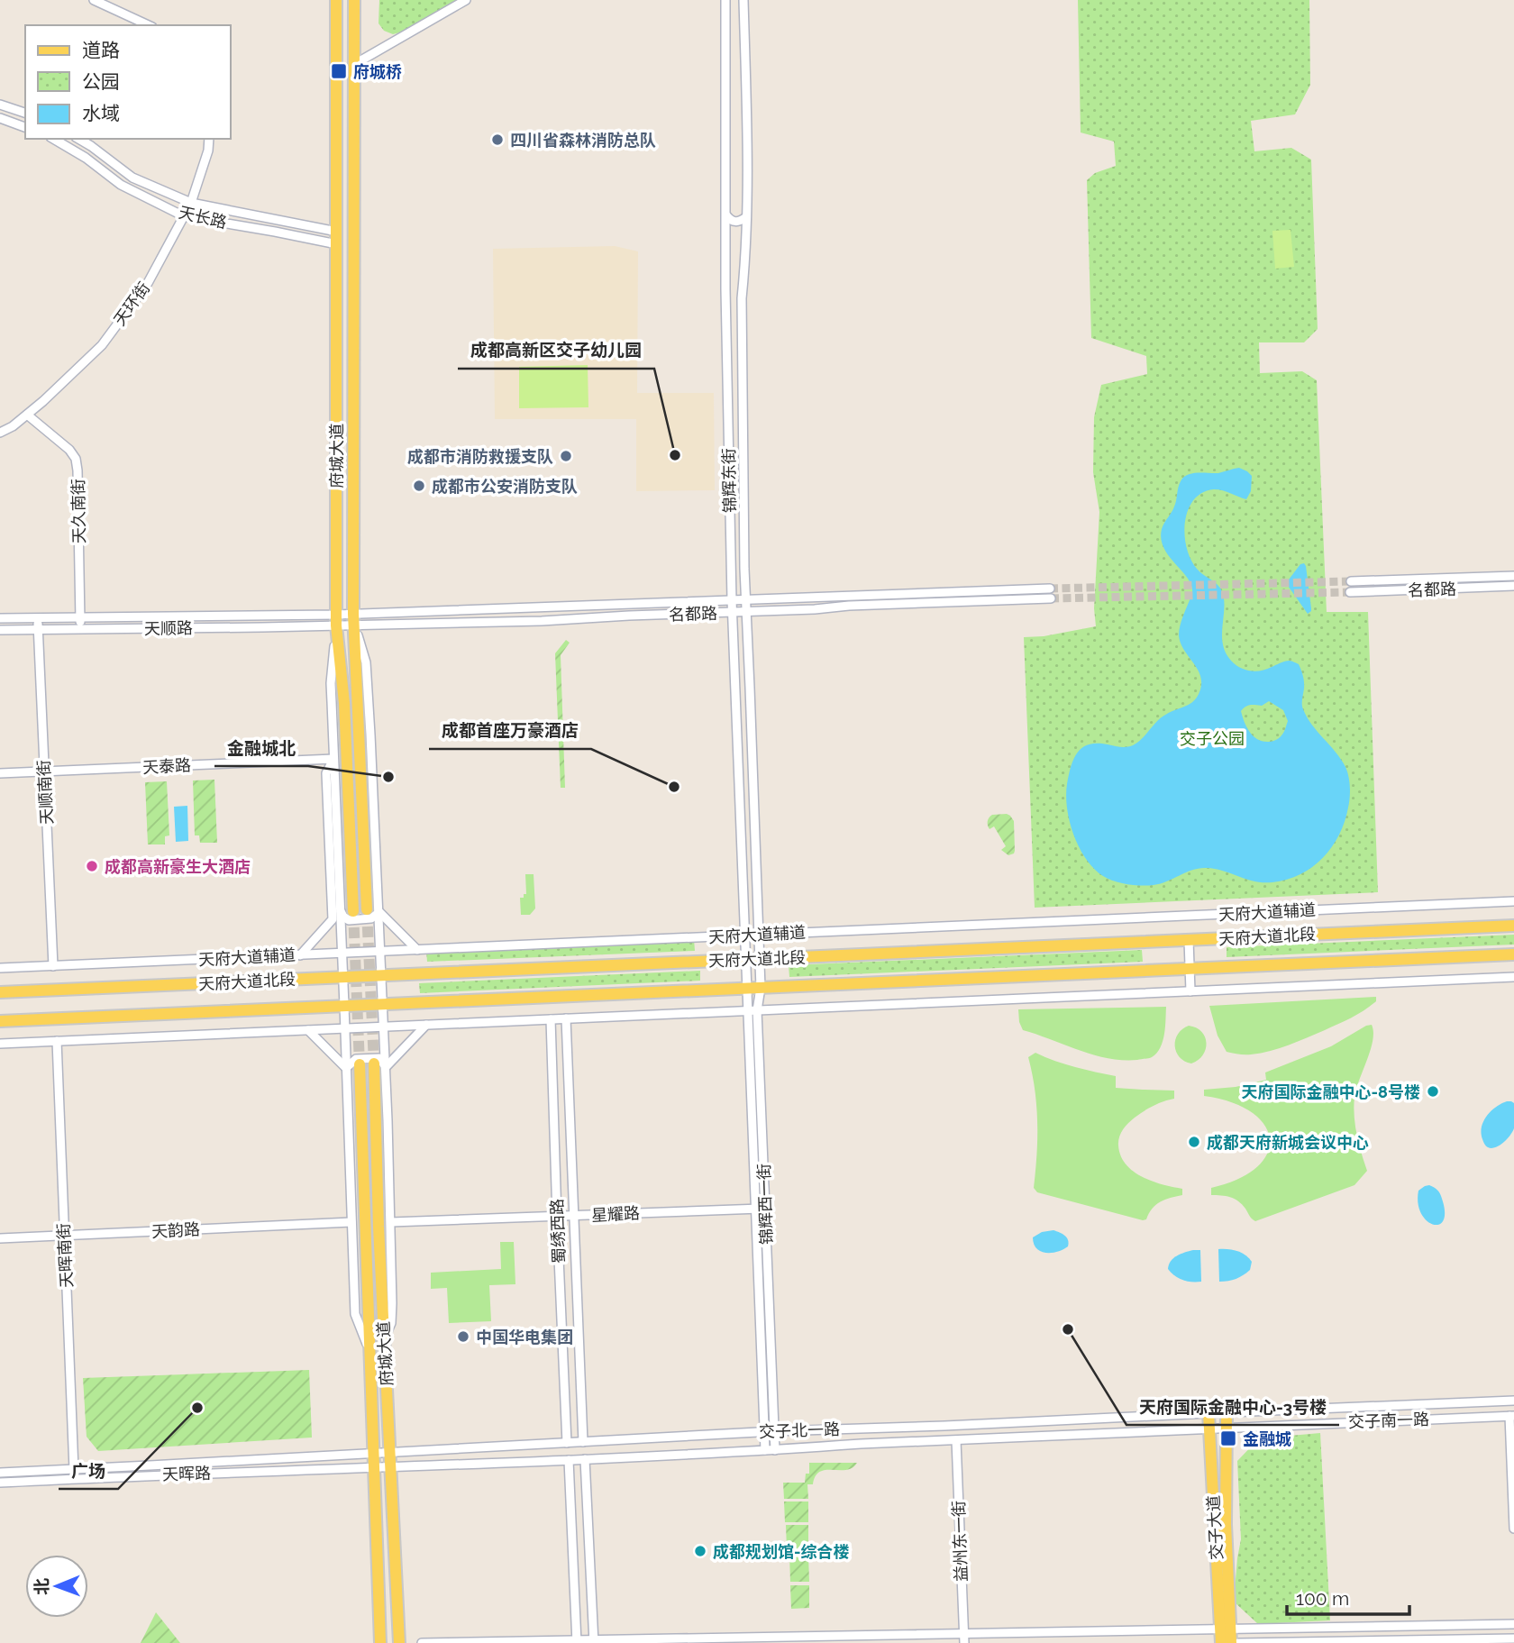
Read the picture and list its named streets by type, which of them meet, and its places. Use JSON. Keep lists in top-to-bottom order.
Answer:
{
  "streets": {
    "main road": ["府城大道", "天府大道北段", "交子大道"],
    "street": [
      "天长路",
      "天环街",
      "锦辉东街",
      "天久南街",
      "名都路",
      "天顺路",
      "天泰路",
      "天顺南街",
      "天府大道辅道",
      "锦辉西一街",
      "星耀路",
      "天韵路",
      "蜀绣西路",
      "天晖南街",
      "交子南一路",
      "交子北一路",
      "天晖路",
      "益州东一街"
    ]
  },
  "crossings": [
    ["天长路", "天环街"],
    ["天长路", "府城大道"],
    ["天环街", "天久南街"],
    ["府城大道", "名都路"],
    ["府城大道", "天顺路"],
    ["府城大道", "交子北一路"],
    ["府城大道", "天晖路"],
    ["锦辉东街", "名都路"],
    ["锦辉东街", "天府大道辅道"],
    ["锦辉东街", "天府大道北段"],
    ["锦辉东街", "锦辉西一街"],
    ["天久南街", "天顺路"],
    ["天顺路", "天顺南街"],
    ["天泰路", "天顺南街"],
    ["天顺南街", "天府大道辅道"],
    ["天府大道北段", "锦辉西一街"],
    ["锦辉西一街", "星耀路"],
    ["锦辉西一街", "交子北一路"],
    ["星耀路", "蜀绣西路"],
    ["天韵路", "天晖南街"],
    ["蜀绣西路", "交子北一路"],
    ["天晖南街", "天晖路"],
    ["交子南一路", "交子北一路"],
    ["交子南一路", "交子大道"],
    ["交子北一路", "天晖路"],
    ["交子北一路", "交子大道"],
    ["交子北一路", "益州东一街"]
  ],
  "parks": ["交子公园"],
  "places": {
    "transit": ["府城桥", "金融城"],
    "other": [
      "四川省森林消防总队",
      "成都高新区交子幼儿园",
      "成都市消防救援支队",
      "成都市公安消防支队",
      "金融城北",
      "成都首座万豪酒店",
      "成都高新豪生大酒店",
      "天府国际金融中心-8号楼",
      "成都天府新城会议中心",
      "天府国际金融中心-3号楼",
      "中国华电集团",
      "广场",
      "成都规划馆-综合楼"
    ]
  },
  "legend": ["道路", "公园", "水域"],
  "scale_bar": "100 m",
  "north": "left"
}
